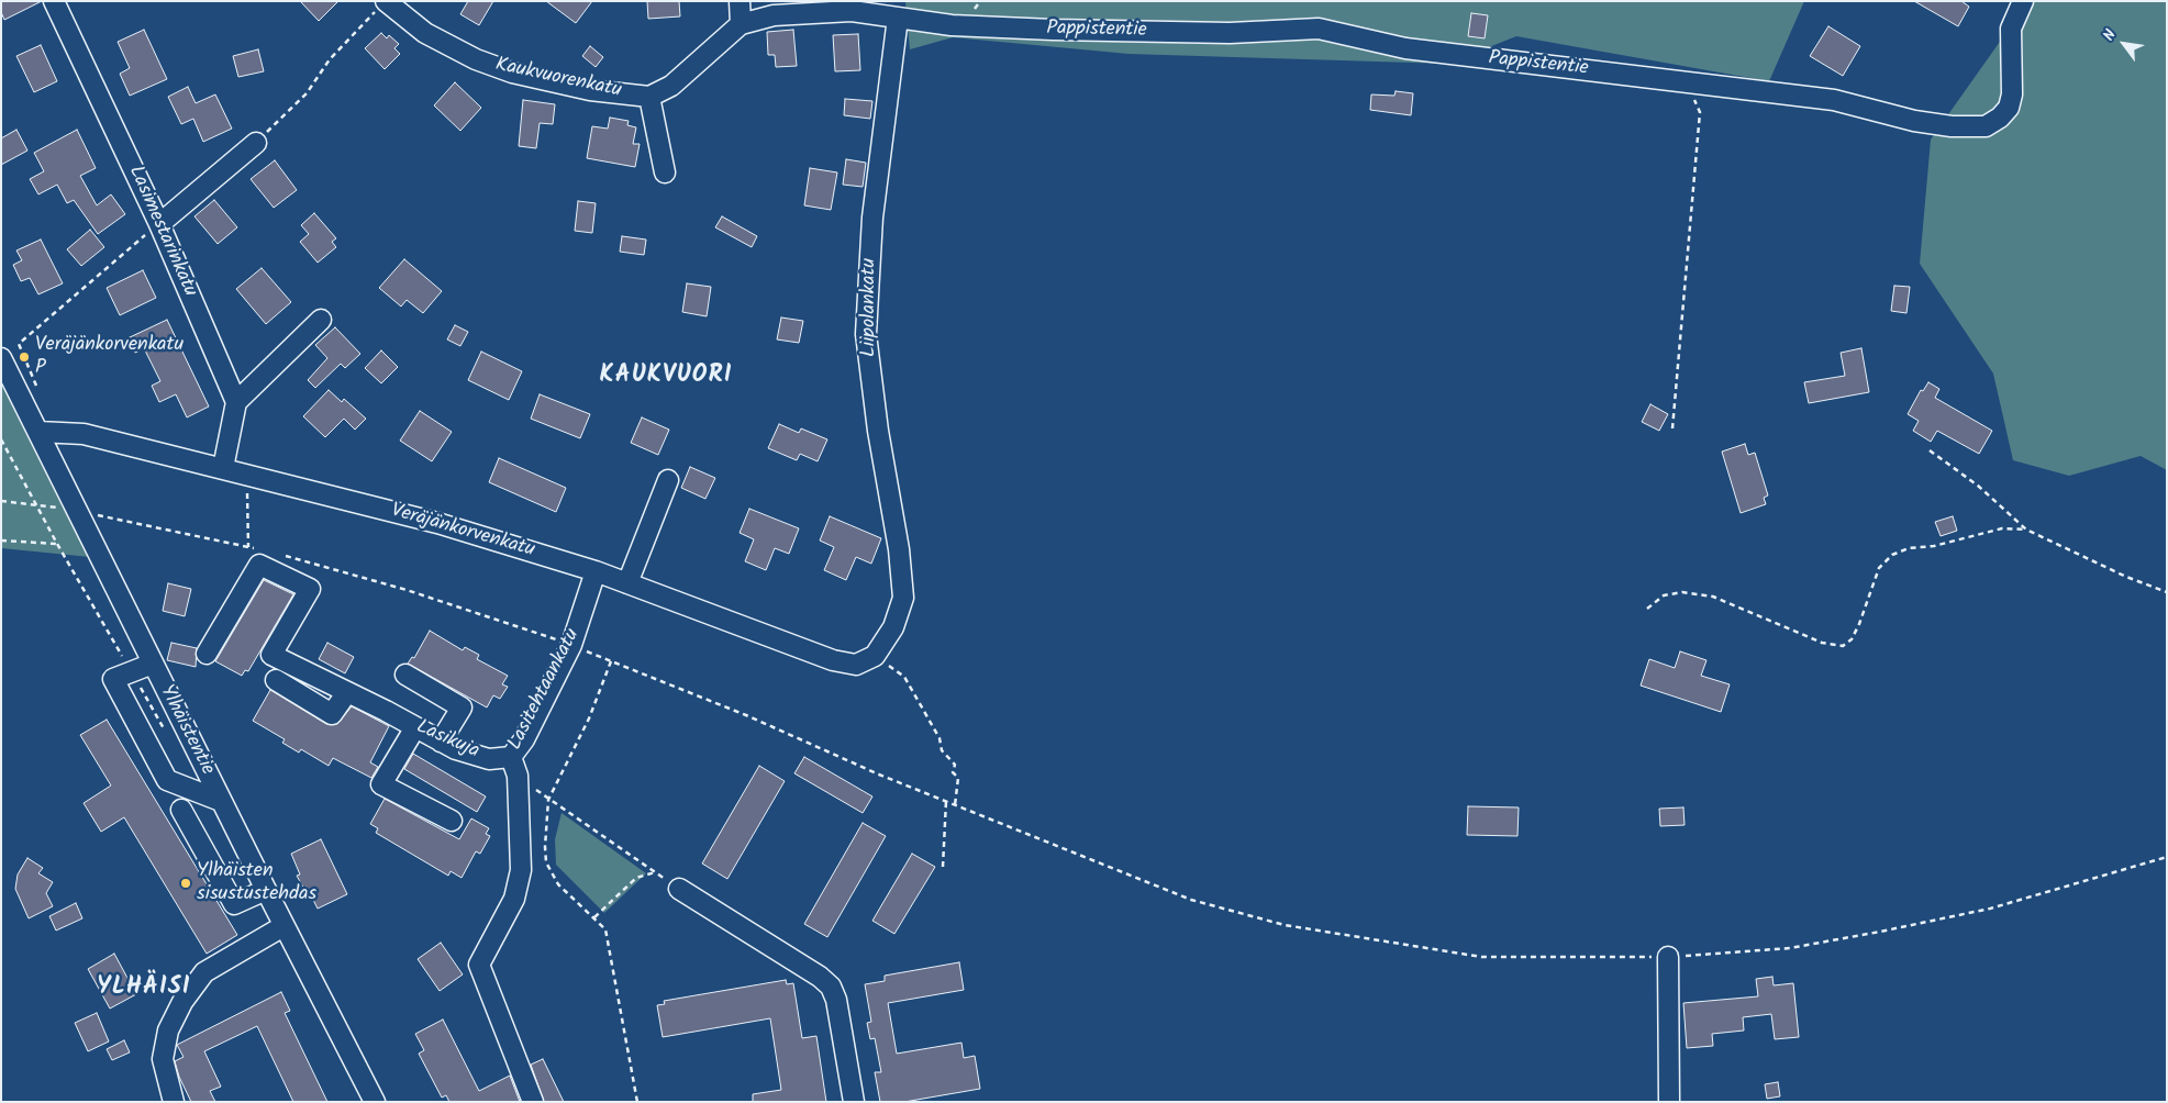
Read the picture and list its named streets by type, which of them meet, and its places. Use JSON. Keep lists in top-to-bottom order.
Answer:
{
  "streets": {
    "street": [
      "Pappistentie",
      "Kaukvuorenkatu",
      "Lasimestarinkatu",
      "Liipolankatu",
      "Veräjänkorvenkatu",
      "Lasitehtaankatu",
      "Ylhäistentie",
      "Lasikuja"
    ]
  },
  "crossings": [
    ["Pappistentie", "Kaukvuorenkatu"],
    ["Kaukvuorenkatu", "Liipolankatu"],
    ["Liipolankatu", "Veräjänkorvenkatu"],
    ["Veräjänkorvenkatu", "Lasitehtaankatu"],
    ["Veräjänkorvenkatu", "Ylhäistentie"],
    ["Lasitehtaankatu", "Lasikuja"]
  ],
  "districts": ["KAUKVUORI", "YLHÄISI"],
  "places": ["Veräjänkorvenkatu P", "Ylhäisten sisustustehdas"],
  "north": "top left"
}
